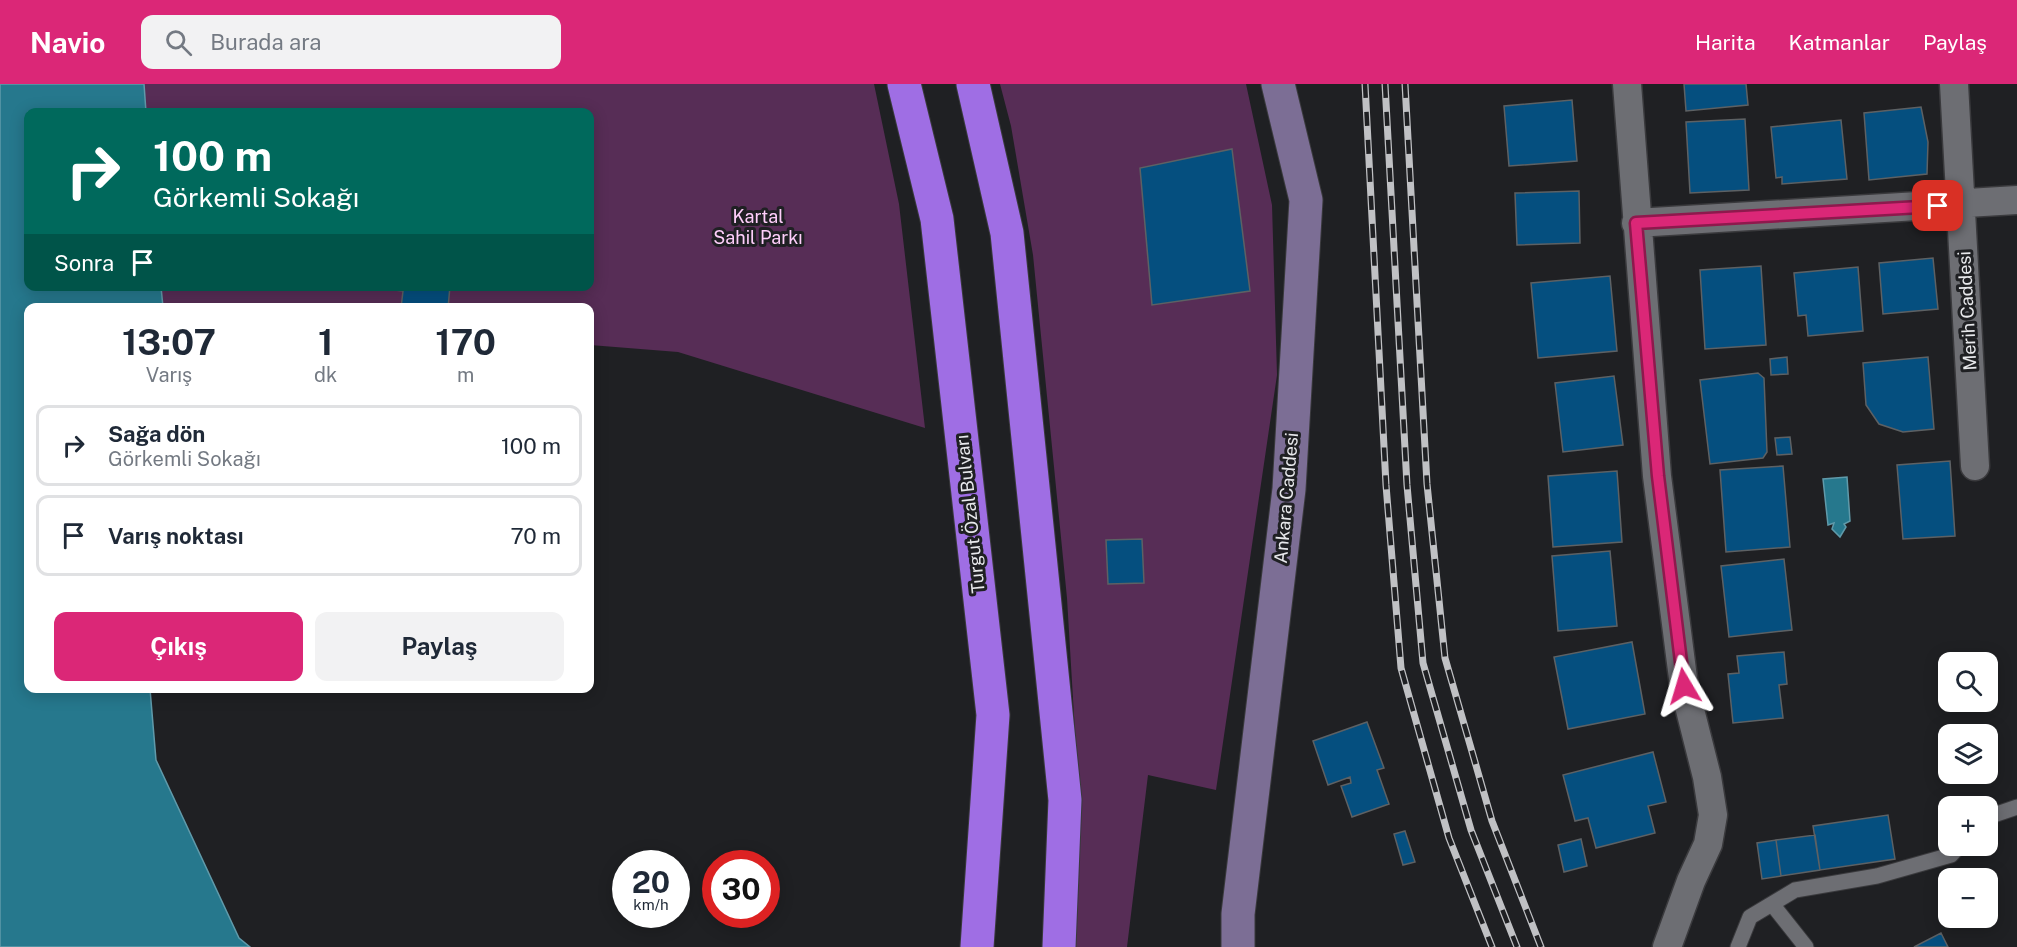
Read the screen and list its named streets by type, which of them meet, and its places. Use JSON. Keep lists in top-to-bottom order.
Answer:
{
  "streets": {
    "highway": ["Turgut Özal Bulvarı"],
    "main road": ["Ankara Caddesi"],
    "street": ["Merih Caddesi"]
  },
  "parks": ["Kartal Sahil Parkı"],
  "page": {
    "header": "Navio",
    "search": "Burada ara",
    "nav": ["Harita", "Katmanlar", "Paylaş"],
    "turn": ["100 m", "Görkemli Sokağı"],
    "then": "Sonra",
    "eta": [
      "13:07",
      "Varış",
      "1",
      "dk",
      "170",
      "m"
    ],
    "list": [
      {
        "name": "Sağa dön",
        "note": "Görkemli Sokağı",
        "value": "100 m"
      },
      {
        "name": "Varış noktası",
        "value": "70 m"
      }
    ],
    "buttons": ["Çıkış", "Paylaş"],
    "map_buttons": ["+", "−"],
    "speed": "20 km/h",
    "limit": "30"
  }
}
